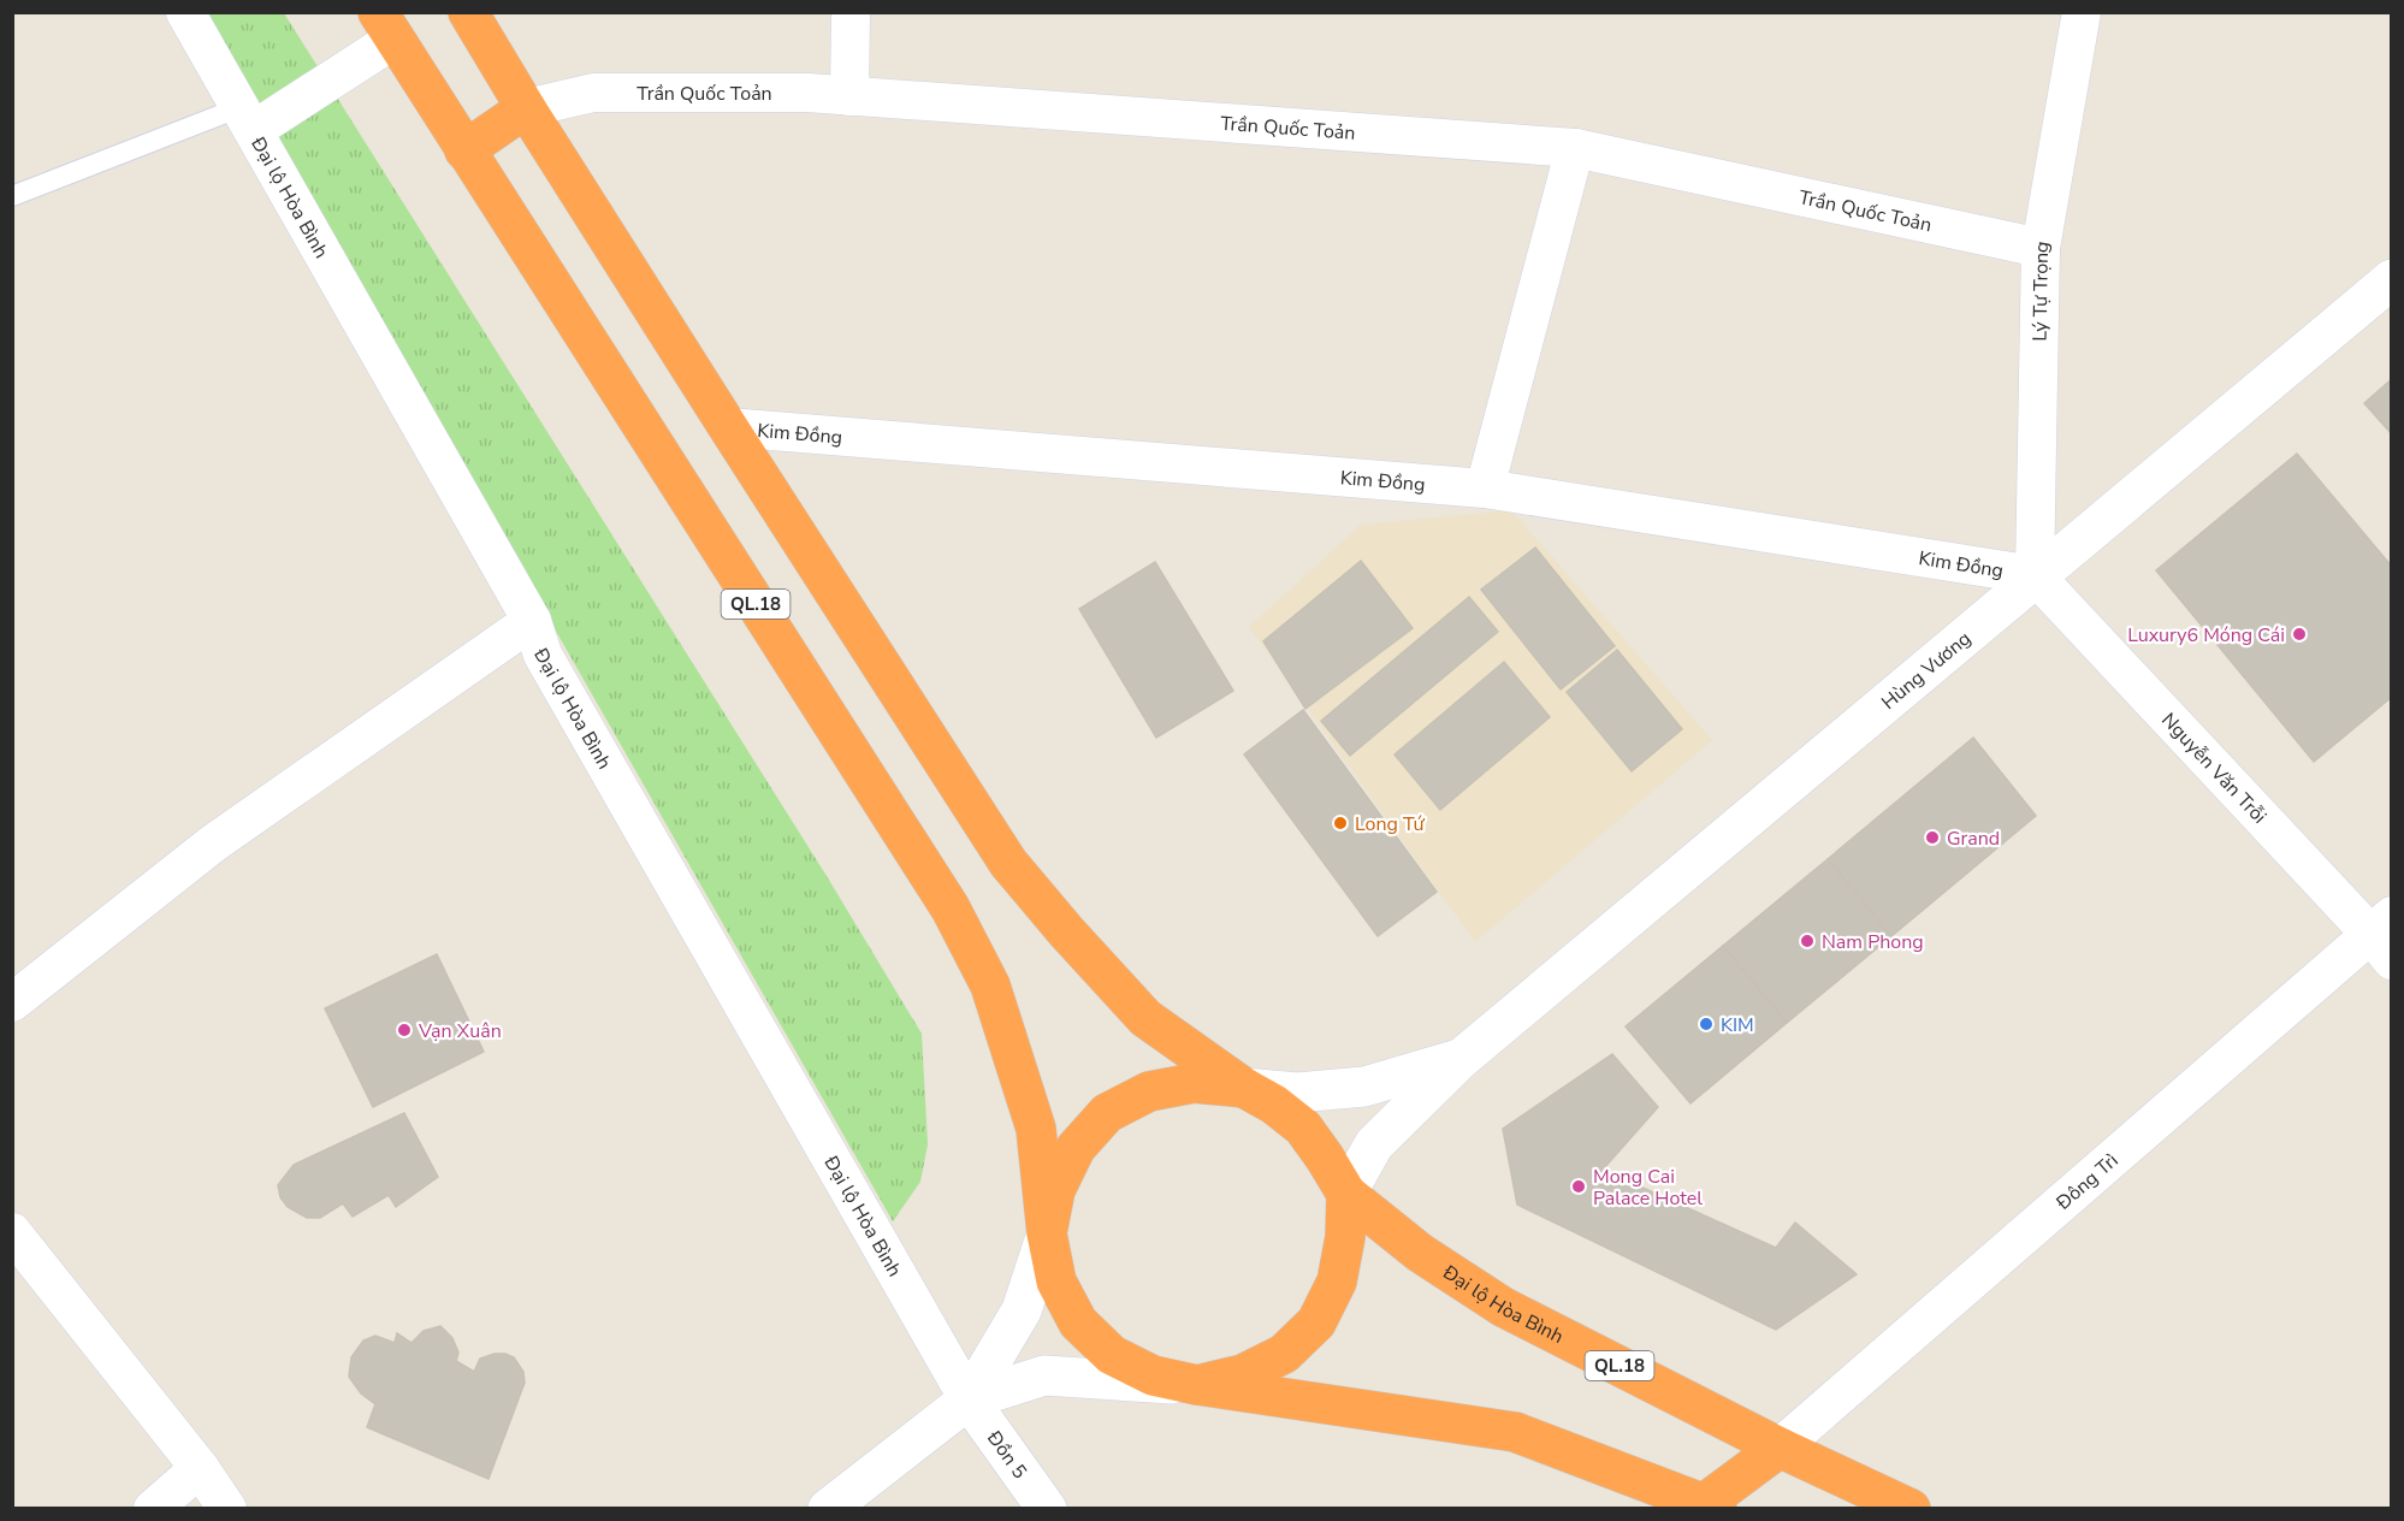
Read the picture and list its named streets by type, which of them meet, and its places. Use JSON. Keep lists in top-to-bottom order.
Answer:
{
  "streets": {
    "highway": ["Đại lộ Hòa Bình", "QL.18"],
    "main road": ["Hùng Vương", "Đồn 5"],
    "street": [
      "Trần Quốc Toản",
      "Lý Tự Trọng",
      "Kim Đồng",
      "Nguyễn Văn Trỗi",
      "Đông Trì"
    ]
  },
  "crossings": [
    ["Trần Quốc Toản", "Lý Tự Trọng"],
    ["Đại lộ Hòa Bình", "Hùng Vương"],
    ["Đại lộ Hòa Bình", "Đông Trì"],
    ["Đại lộ Hòa Bình", "Đồn 5"],
    ["Lý Tự Trọng", "Kim Đồng"],
    ["Lý Tự Trọng", "Hùng Vương"],
    ["Lý Tự Trọng", "Nguyễn Văn Trỗi"],
    ["Kim Đồng", "Hùng Vương"],
    ["Kim Đồng", "Nguyễn Văn Trỗi"],
    ["Hùng Vương", "Nguyễn Văn Trỗi"],
    ["Nguyễn Văn Trỗi", "Đông Trì"]
  ],
  "places": [
    "Luxury6 Móng Cái",
    "Long Tứ",
    "Grand",
    "Nam Phong",
    "KIM",
    "Vạn Xuân",
    "Mong Cai Palace Hotel"
  ]
}
